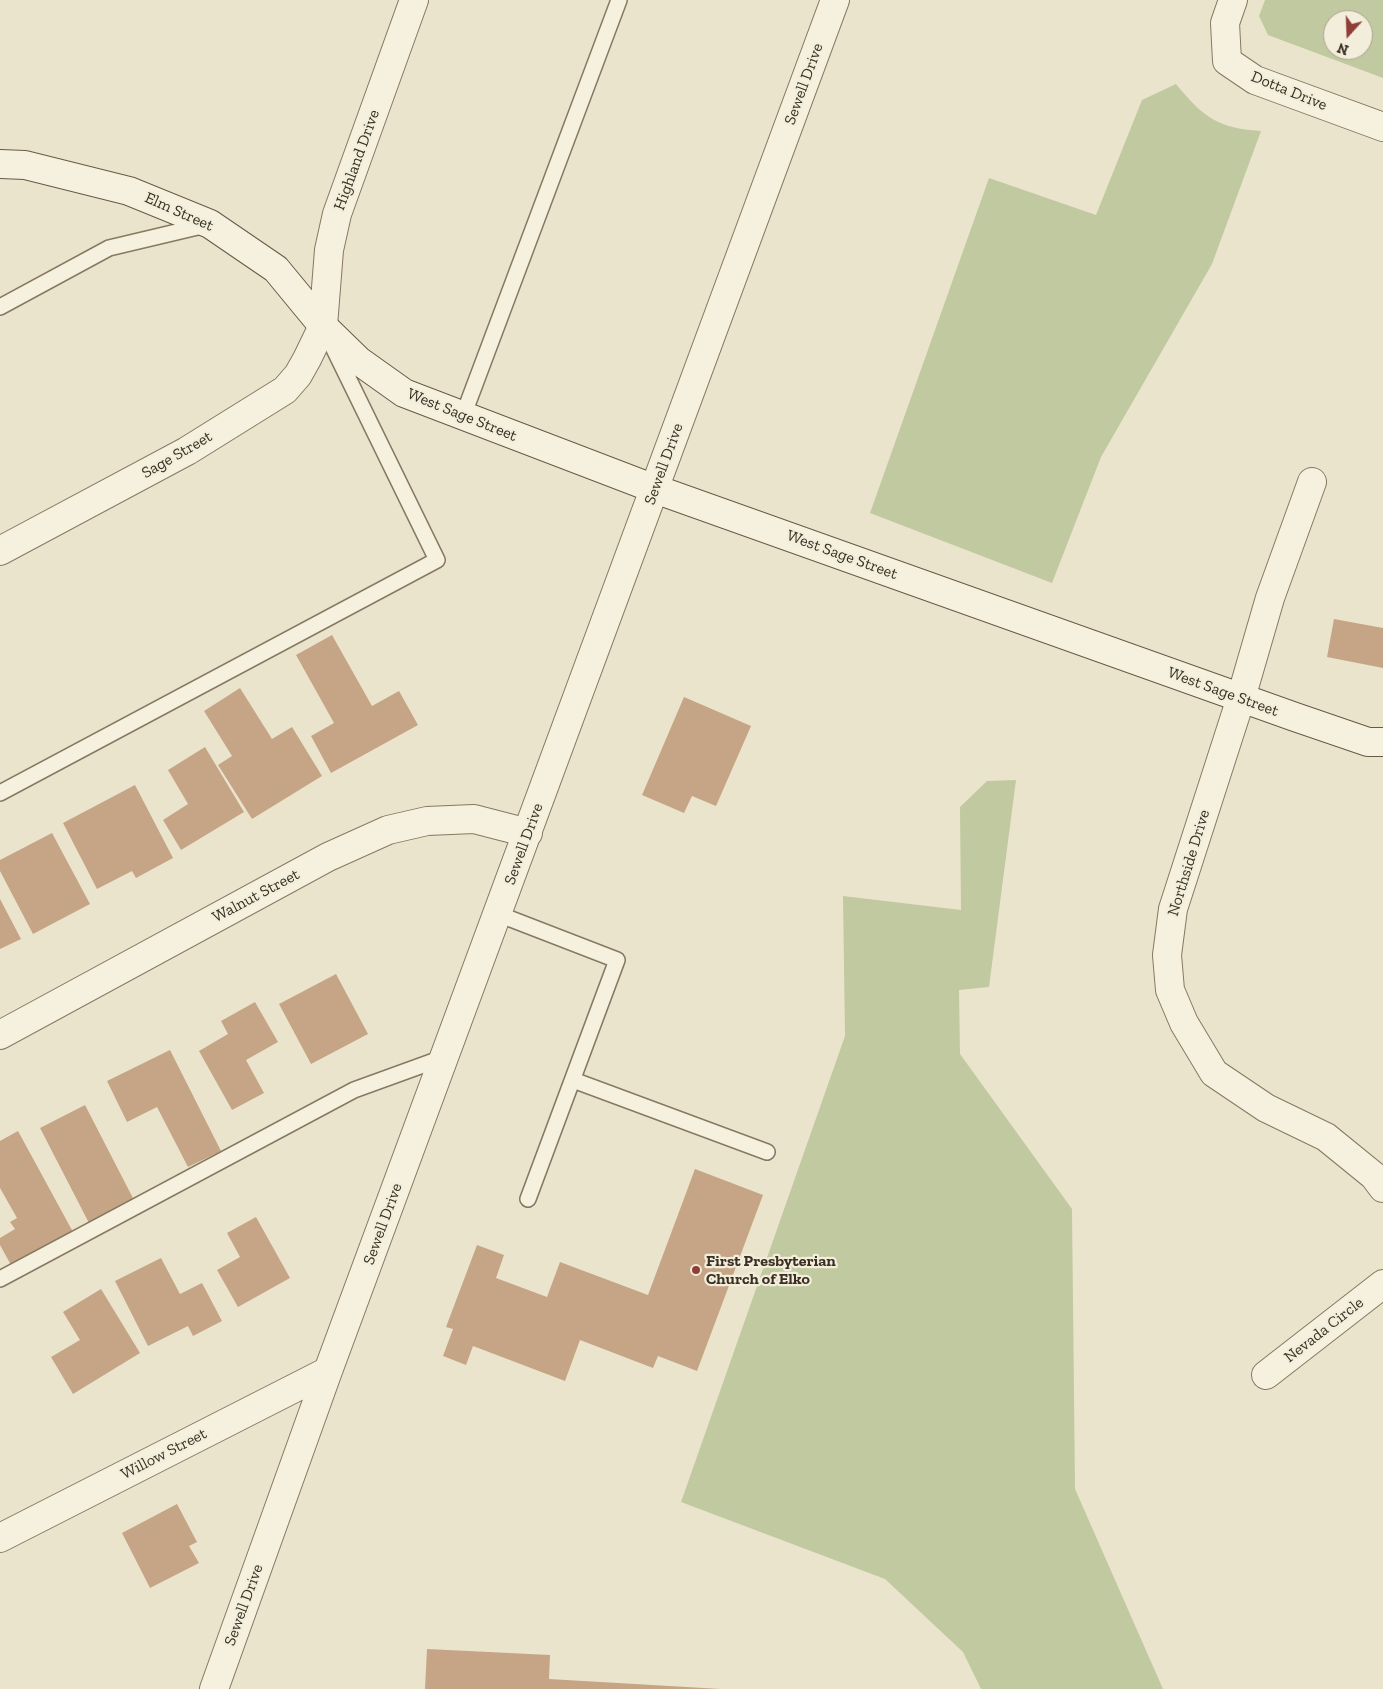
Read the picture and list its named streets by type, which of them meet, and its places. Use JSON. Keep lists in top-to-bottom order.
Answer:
{
  "streets": {
    "street": [
      "Sewell Drive",
      "Dotta Drive",
      "Highland Drive",
      "Elm Street",
      "West Sage Street",
      "Sage Street",
      "Northside Drive",
      "Walnut Street",
      "Nevada Circle",
      "Willow Street"
    ]
  },
  "crossings": [
    ["Sewell Drive", "West Sage Street"],
    ["Sewell Drive", "Walnut Street"],
    ["Sewell Drive", "Willow Street"],
    ["Highland Drive", "Elm Street"],
    ["Highland Drive", "West Sage Street"],
    ["Highland Drive", "Sage Street"],
    ["Elm Street", "West Sage Street"],
    ["Elm Street", "Sage Street"],
    ["West Sage Street", "Sage Street"],
    ["West Sage Street", "Northside Drive"]
  ],
  "places": ["First Presbyterian Church of Elko"],
  "north": "bottom"
}
